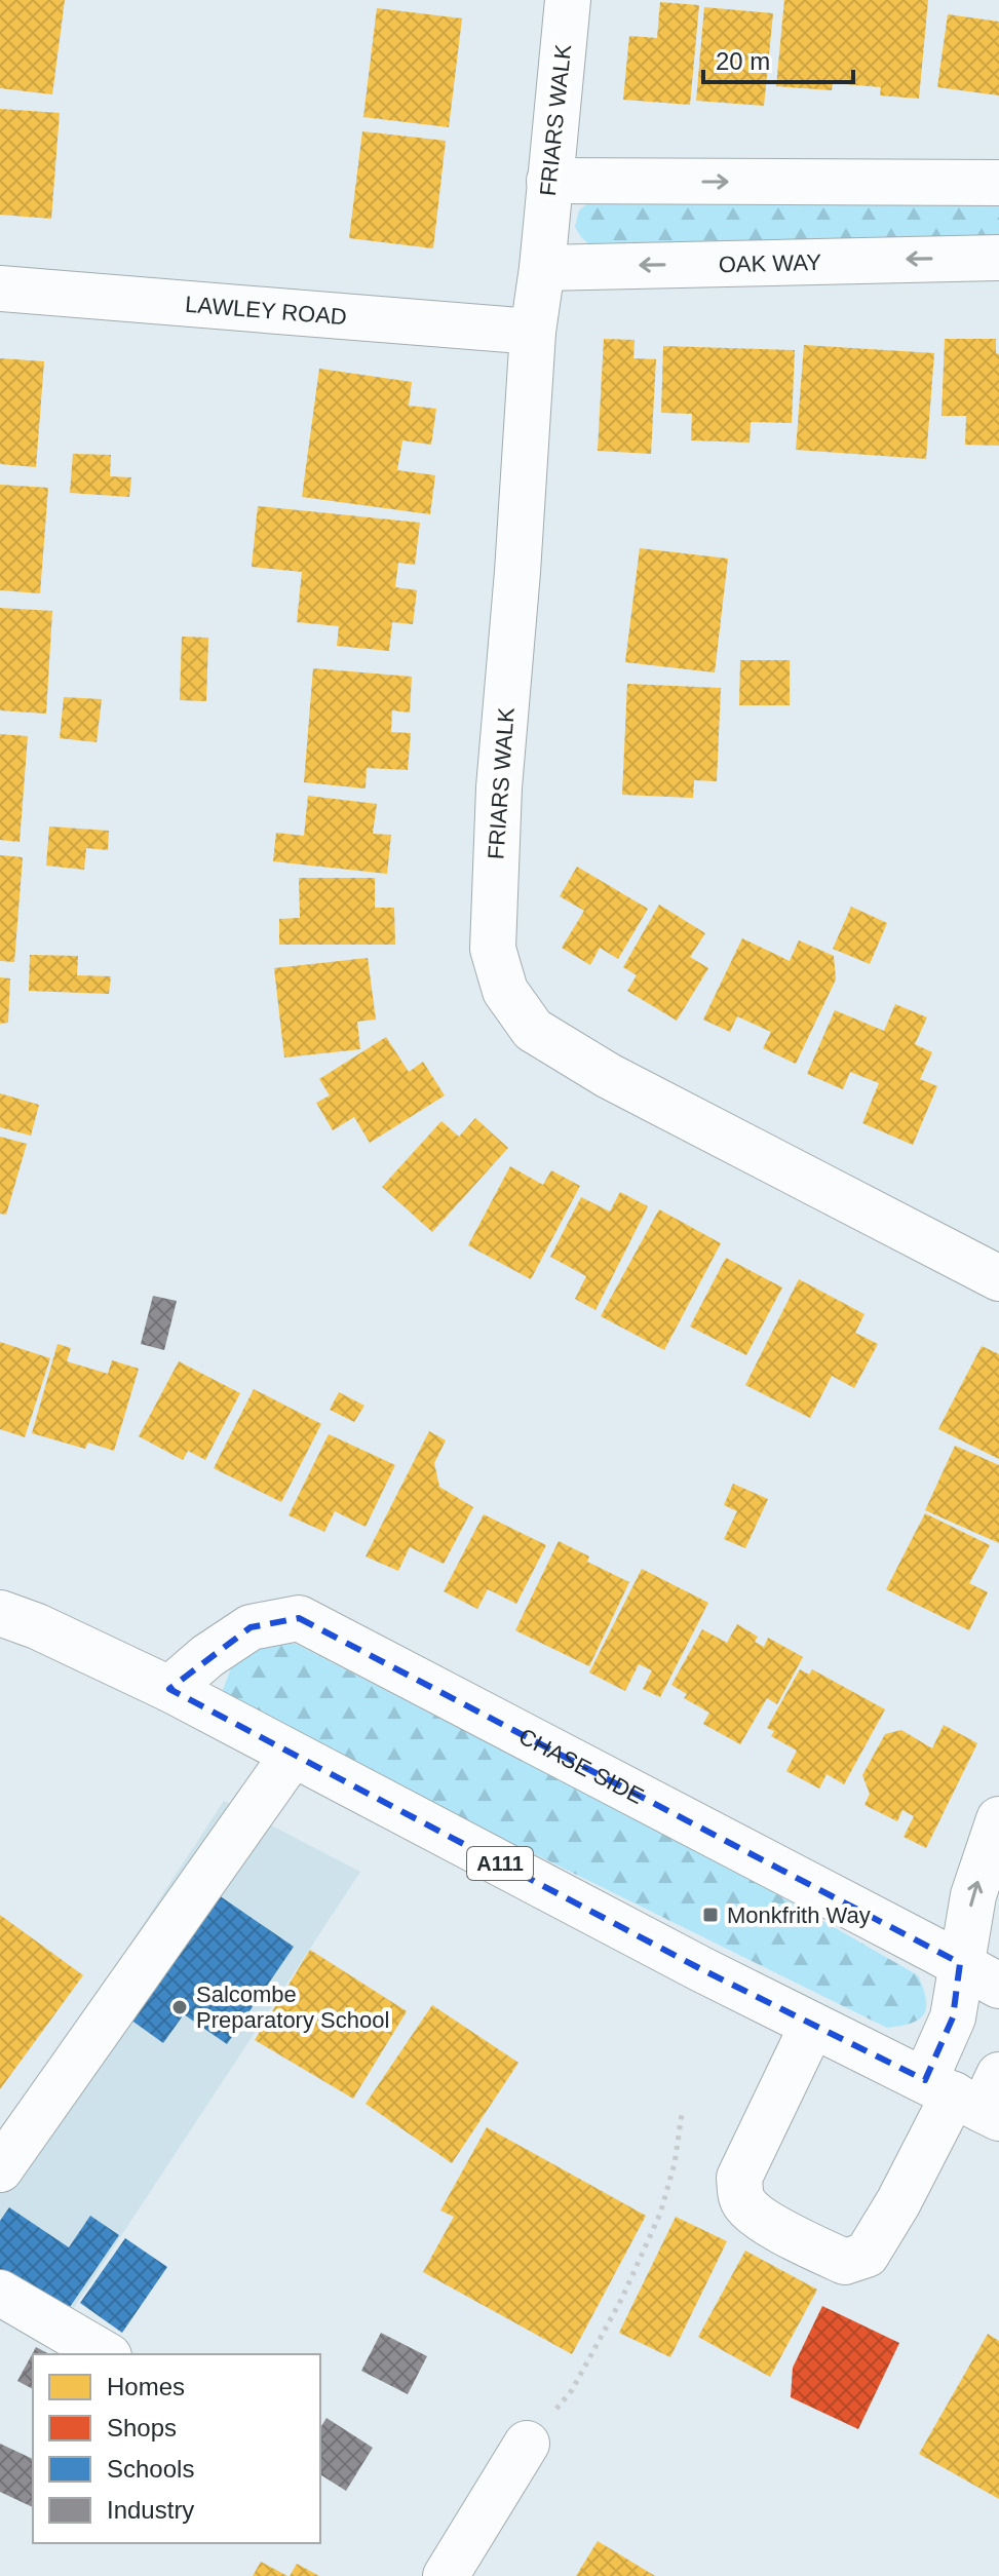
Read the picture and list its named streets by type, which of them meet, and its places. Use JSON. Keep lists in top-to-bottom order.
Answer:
{
  "streets": {
    "street": [
      "FRIARS WALK",
      "OAK WAY",
      "LAWLEY ROAD",
      "CHASE SIDE",
      "A111"
    ]
  },
  "crossings": [
    ["FRIARS WALK", "OAK WAY"],
    ["FRIARS WALK", "LAWLEY ROAD"],
    ["CHASE SIDE", "A111"]
  ],
  "places": {
    "transit": ["Monkfrith Way"],
    "other": ["Salcombe Preparatory School"]
  },
  "legend": [
    "Homes",
    "Shops",
    "Schools",
    "Industry"
  ],
  "scale_bar": "20 m"
}
